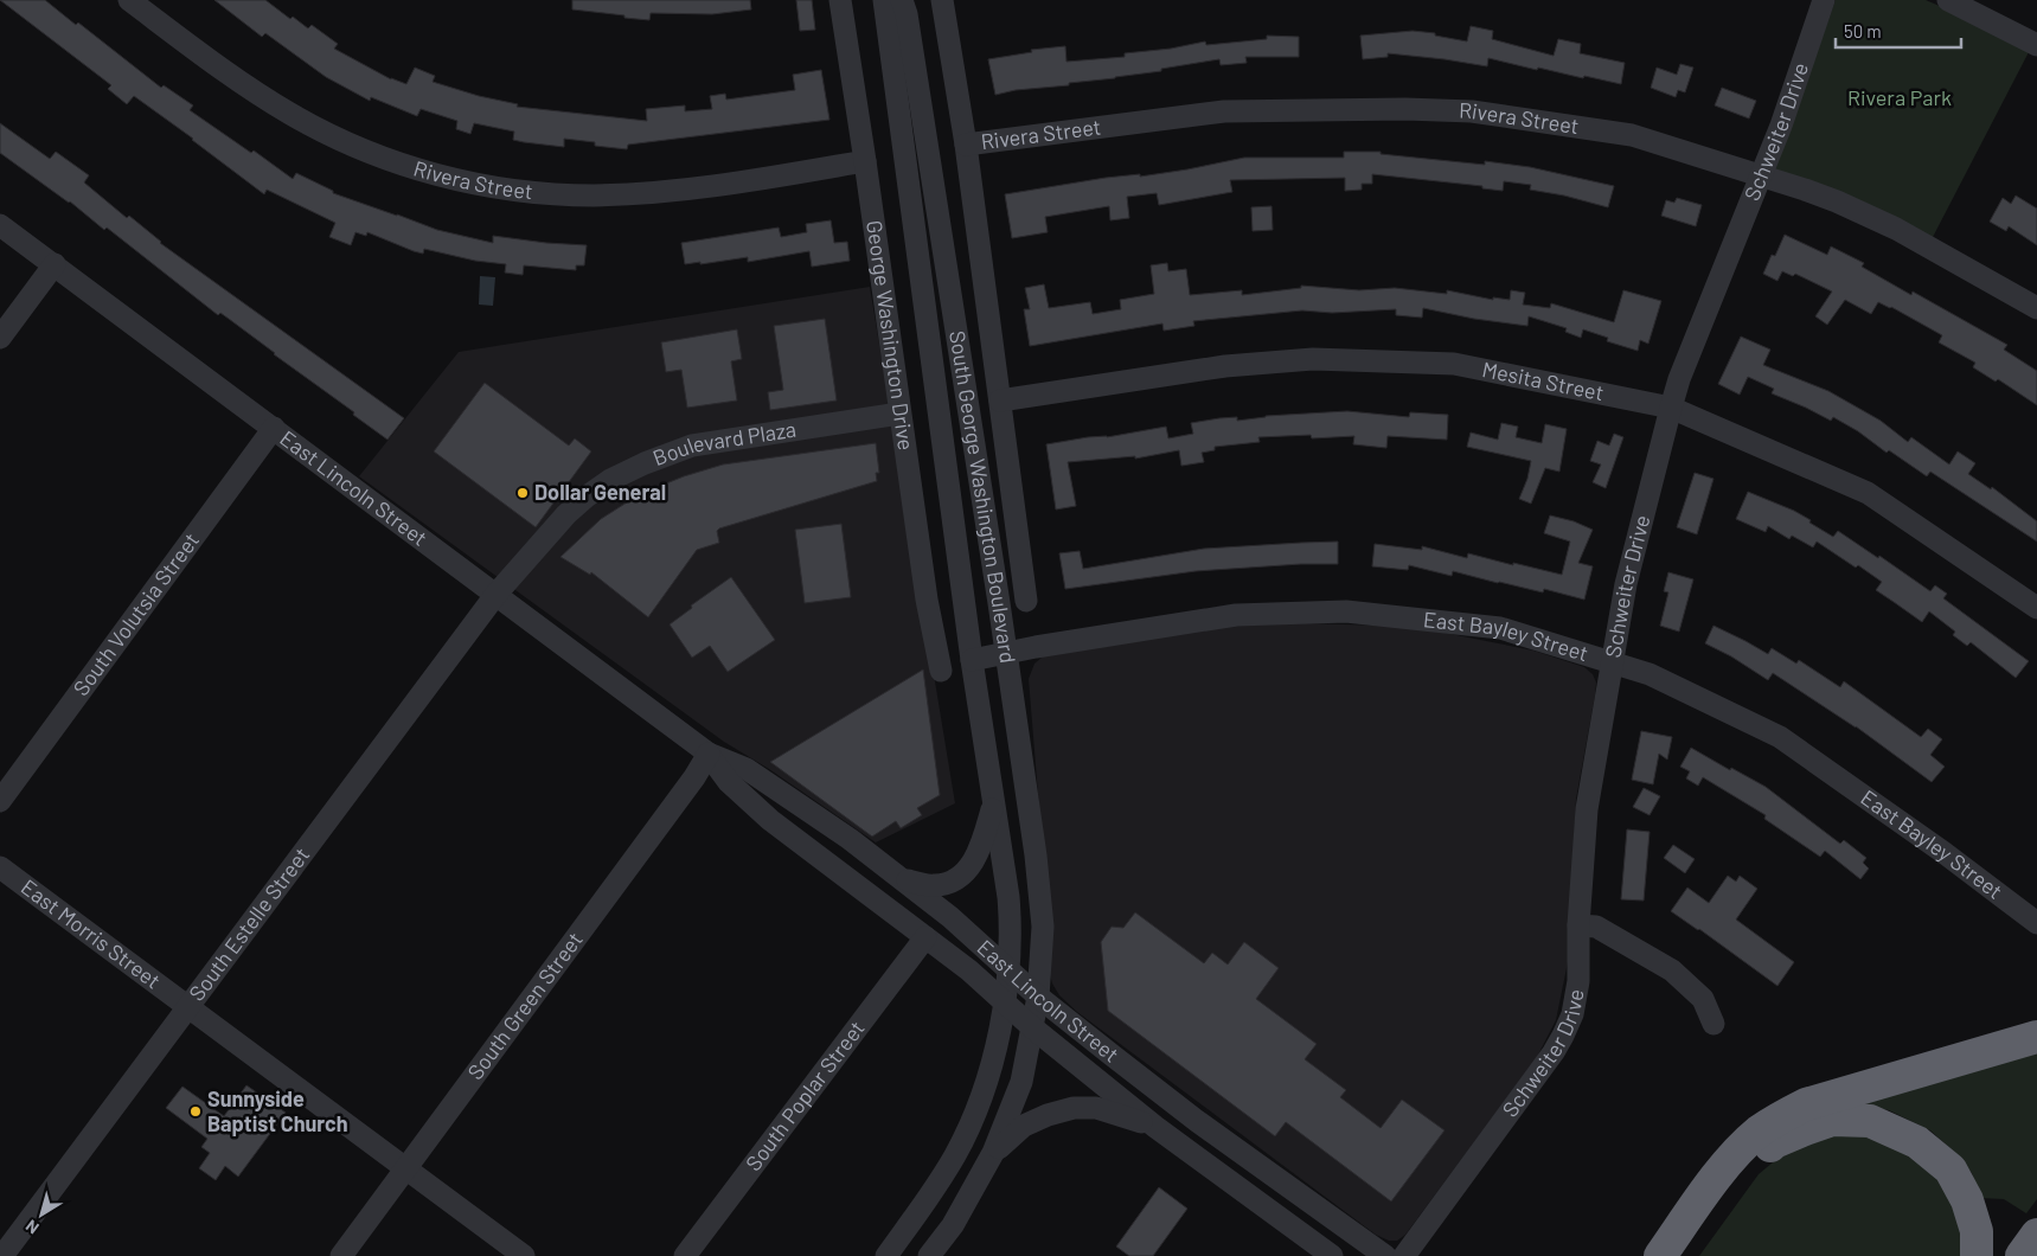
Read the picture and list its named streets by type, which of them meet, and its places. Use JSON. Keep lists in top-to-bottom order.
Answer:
{
  "streets": {
    "street": [
      "Rivera Street",
      "Schweiter Drive",
      "George Washington Drive",
      "Mesita Street",
      "Boulevard Plaza",
      "East Lincoln Street",
      "South George Washington Boulevard",
      "South Volutsia Street",
      "East Bayley Street",
      "South Estelle Street",
      "East Morris Street",
      "South Green Street",
      "South Poplar Street"
    ]
  },
  "crossings": [
    ["Rivera Street", "Schweiter Drive"],
    ["Rivera Street", "George Washington Drive"],
    ["Schweiter Drive", "Mesita Street"],
    ["Schweiter Drive", "East Bayley Street"],
    ["George Washington Drive", "Boulevard Plaza"],
    ["Boulevard Plaza", "East Lincoln Street"],
    ["Boulevard Plaza", "South Estelle Street"],
    ["East Lincoln Street", "South George Washington Boulevard"],
    ["East Lincoln Street", "South Volutsia Street"],
    ["East Lincoln Street", "South Estelle Street"],
    ["East Lincoln Street", "South Green Street"],
    ["East Lincoln Street", "South Poplar Street"],
    ["South George Washington Boulevard", "East Bayley Street"],
    ["South Estelle Street", "East Morris Street"],
    ["East Morris Street", "South Green Street"]
  ],
  "parks": ["Rivera Park"],
  "places": ["Dollar General", "Sunnyside Baptist Church"],
  "scale_bar": "50 m",
  "north": "bottom left"
}
